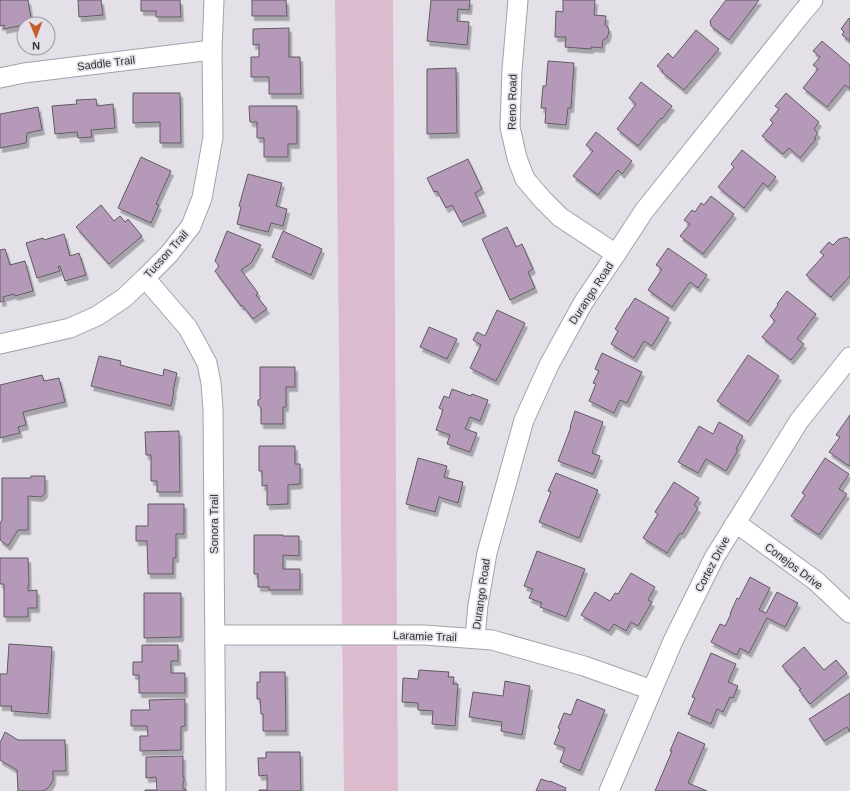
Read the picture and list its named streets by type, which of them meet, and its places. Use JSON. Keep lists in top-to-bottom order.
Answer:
{
  "streets": {
    "street": [
      "Saddle Trail",
      "Reno Road",
      "Tucson Trail",
      "Durango Road",
      "Sonora Trail",
      "Cortez Drive",
      "Conejos Drive",
      "Laramie Trail"
    ]
  },
  "crossings": [
    ["Saddle Trail", "Tucson Trail"],
    ["Reno Road", "Durango Road"],
    ["Tucson Trail", "Sonora Trail"],
    ["Durango Road", "Laramie Trail"],
    ["Sonora Trail", "Laramie Trail"],
    ["Cortez Drive", "Conejos Drive"],
    ["Cortez Drive", "Laramie Trail"]
  ],
  "north": "bottom"
}
